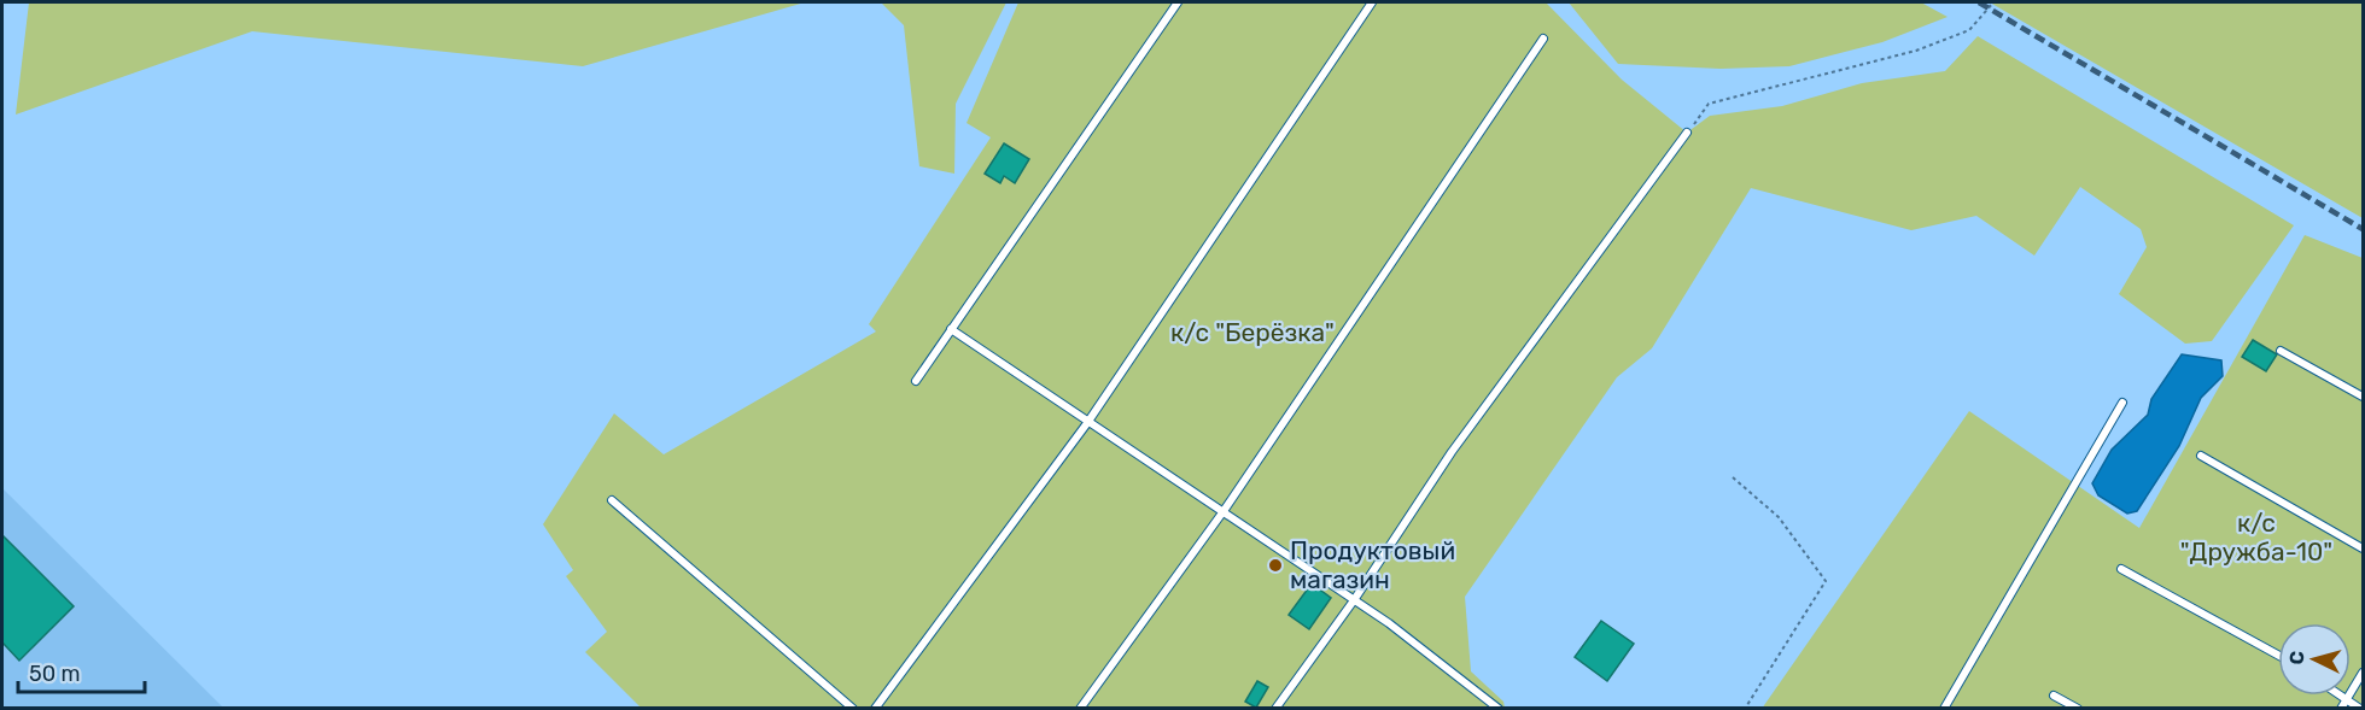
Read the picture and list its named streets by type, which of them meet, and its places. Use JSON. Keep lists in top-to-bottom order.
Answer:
{
  "parks": ["к/с \"Берёзка\"", "к/с \"Дружба-10\""],
  "places": ["Продуктовый магазин"],
  "scale_bar": "50 m",
  "north": "left"
}
